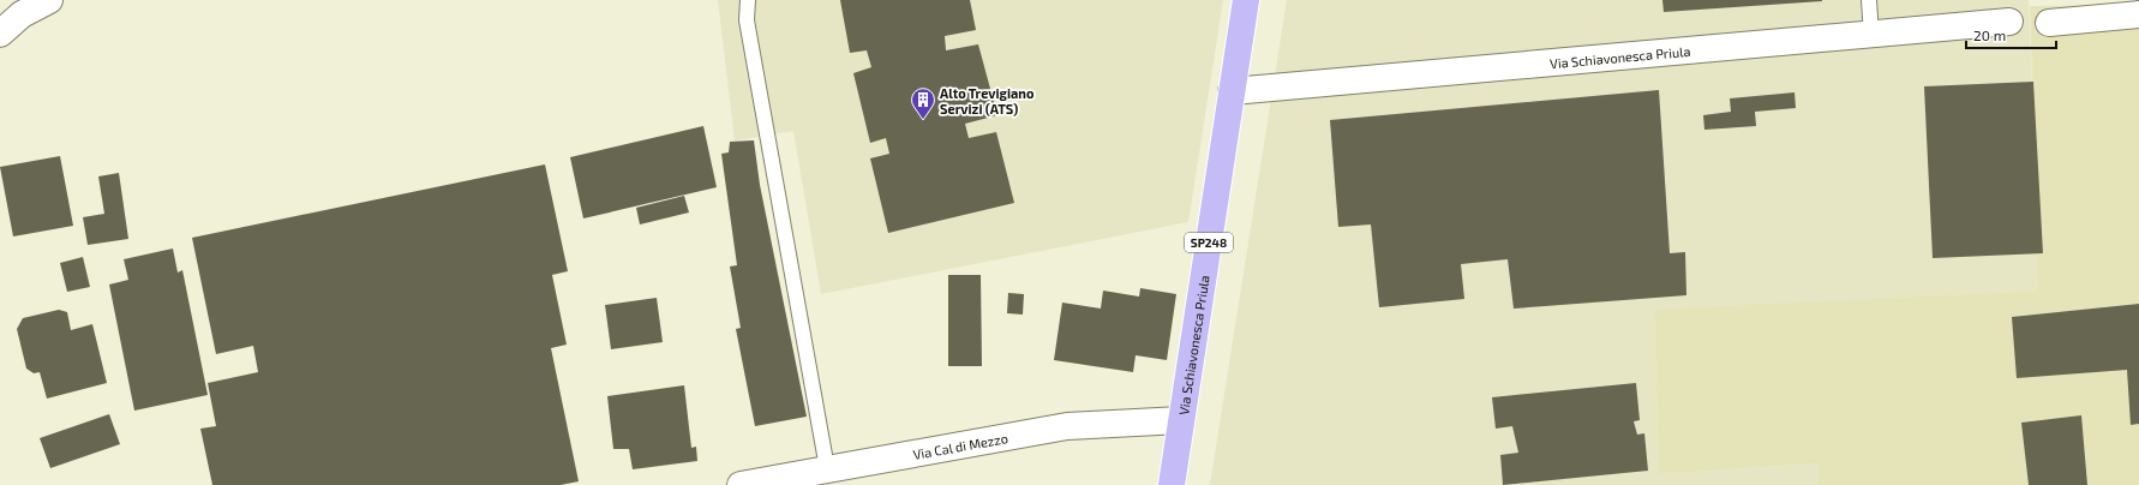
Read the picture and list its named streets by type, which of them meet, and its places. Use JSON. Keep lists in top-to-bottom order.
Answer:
{
  "streets": {
    "main road": ["Via Schiavonesca Priula", "SP248"],
    "street": ["Via Cal di Mezzo"]
  },
  "crossings": [
    ["Via Schiavonesca Priula", "Via Cal di Mezzo"]
  ],
  "places": {
    "building": ["Alto Trevigiano Servizi (ATS)"]
  },
  "scale_bar": "20 m"
}
